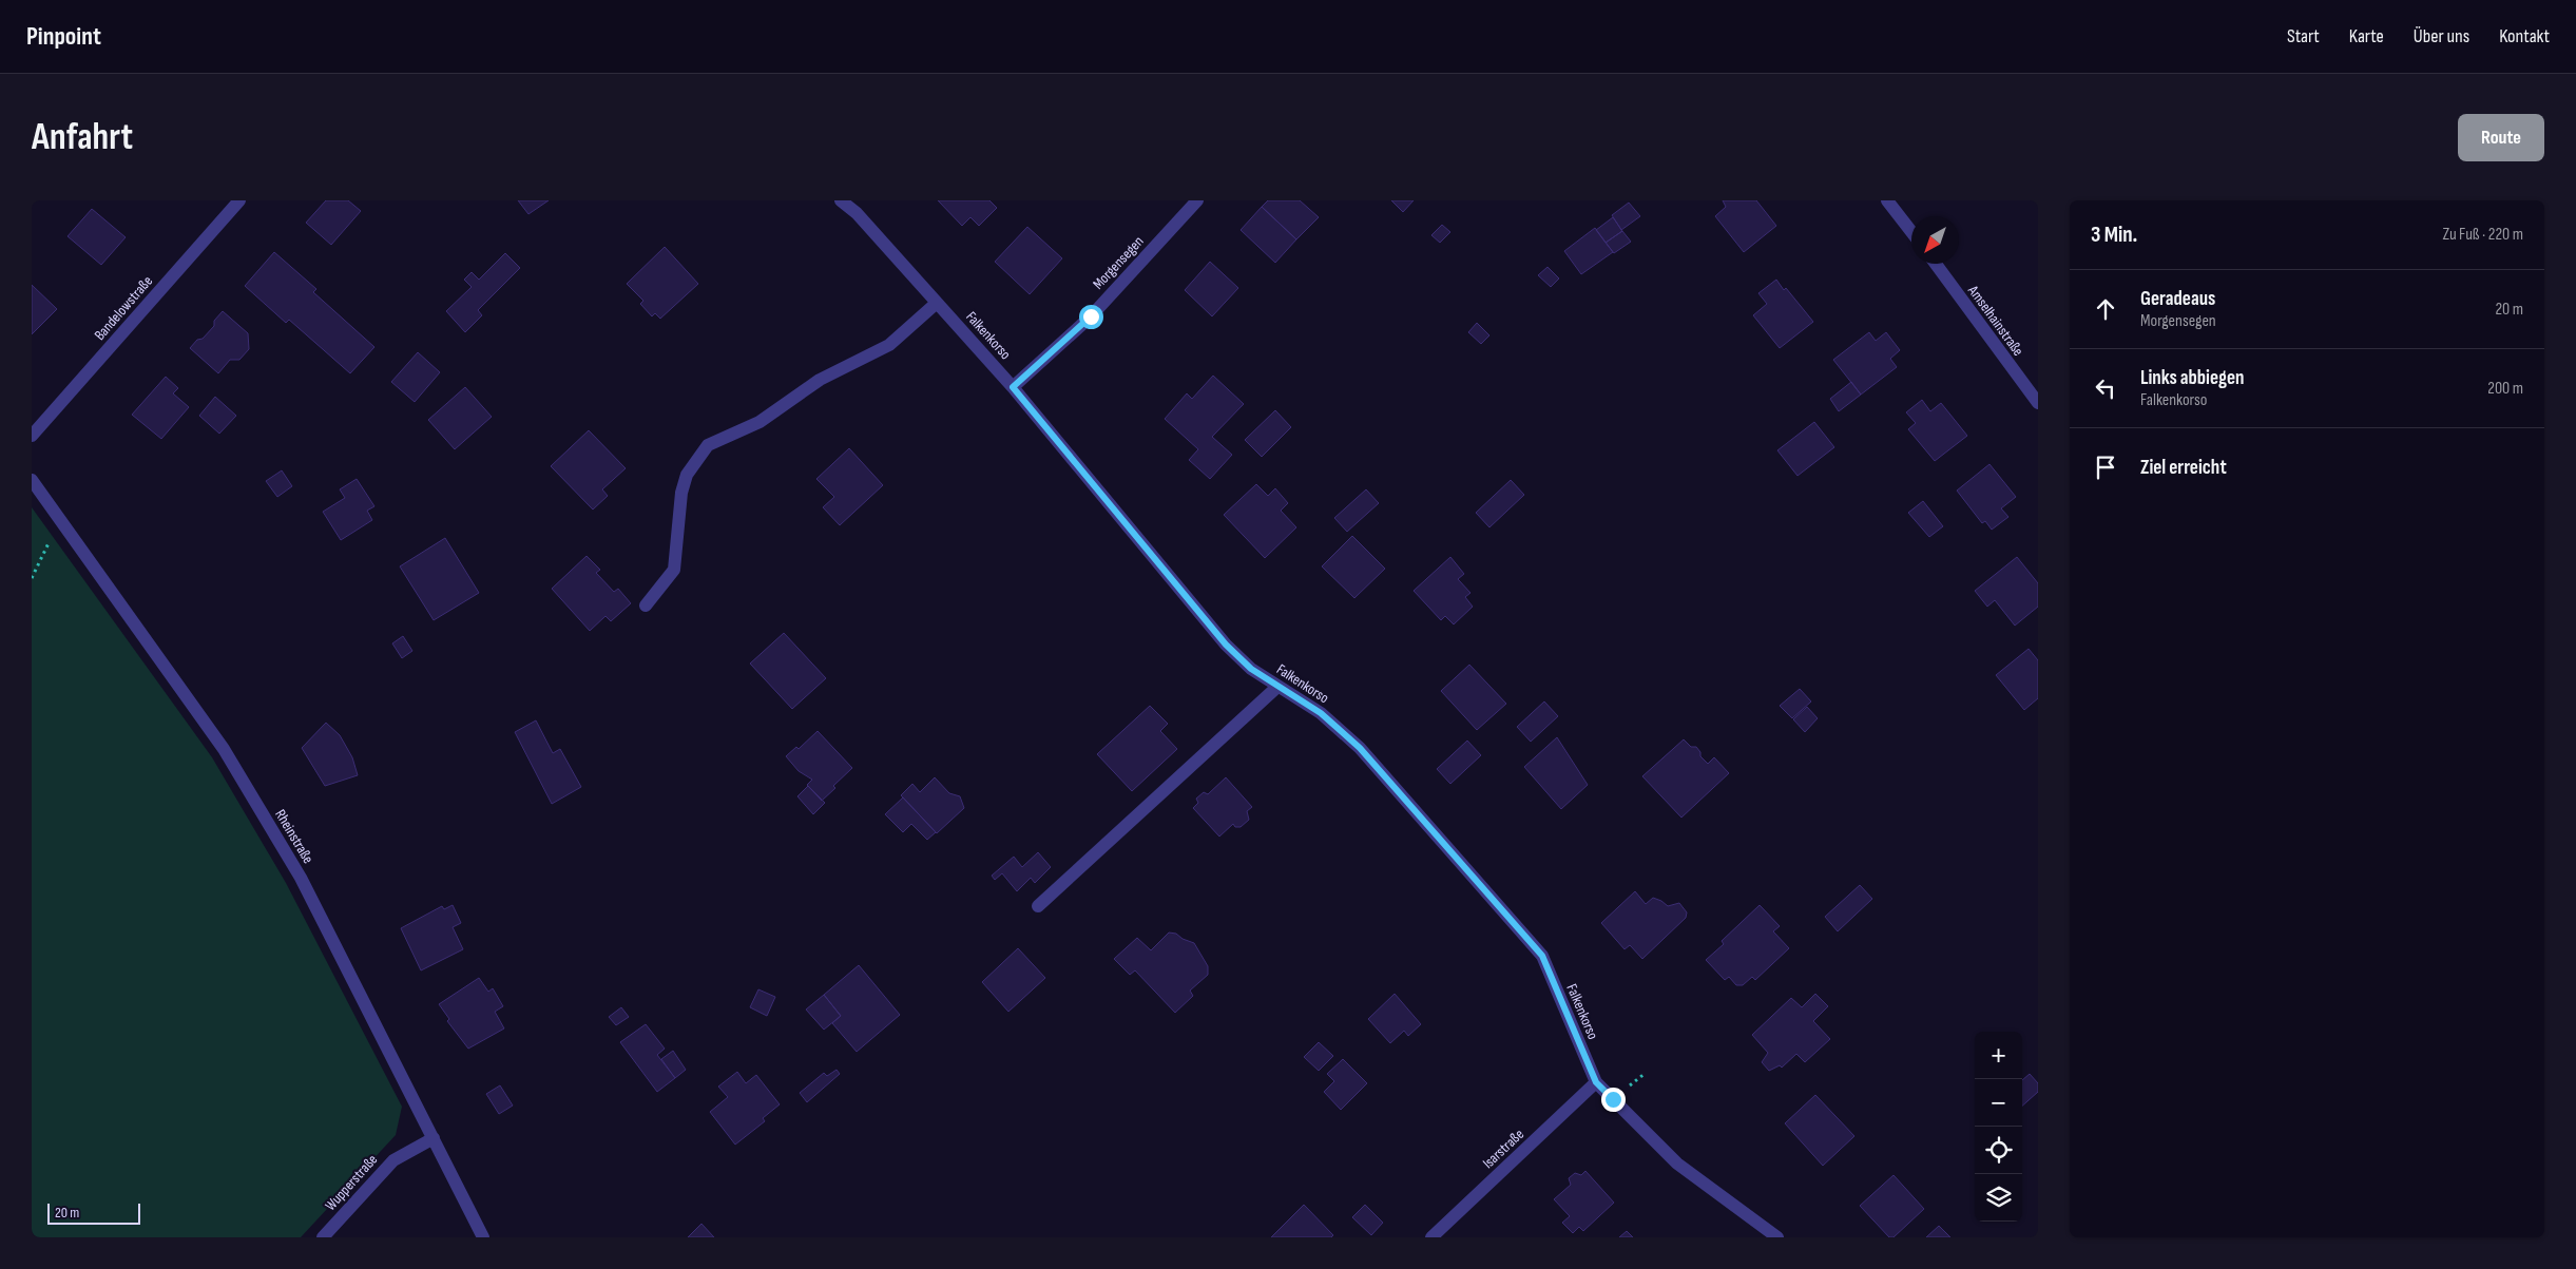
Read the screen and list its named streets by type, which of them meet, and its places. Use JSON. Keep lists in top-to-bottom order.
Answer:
{
  "streets": {
    "street": [
      "Morgensegen",
      "Bandelowstraße",
      "Amselhainstraße",
      "Falkenkorso",
      "Rheinstraße",
      "Isarstraße",
      "Wupperstraße"
    ]
  },
  "crossings": [
    ["Morgensegen", "Falkenkorso"],
    ["Falkenkorso", "Isarstraße"],
    ["Rheinstraße", "Wupperstraße"]
  ],
  "scale_bar": "20 m",
  "north": "bottom left",
  "page": {
    "header": "Pinpoint",
    "nav": [
      "Start",
      "Karte",
      "Über uns",
      "Kontakt"
    ],
    "buttons": "Route",
    "title": "Anfahrt",
    "heading": ["3 Min.", "Zu Fuß · 220 m"],
    "list": [
      ["Geradeaus", "Morgensegen", "20 m"],
      ["Links abbiegen", "Falkenkorso", "200 m"],
      "Ziel erreicht"
    ],
    "map_buttons": ["+", "−"],
    "scale": "20 m"
  }
}
